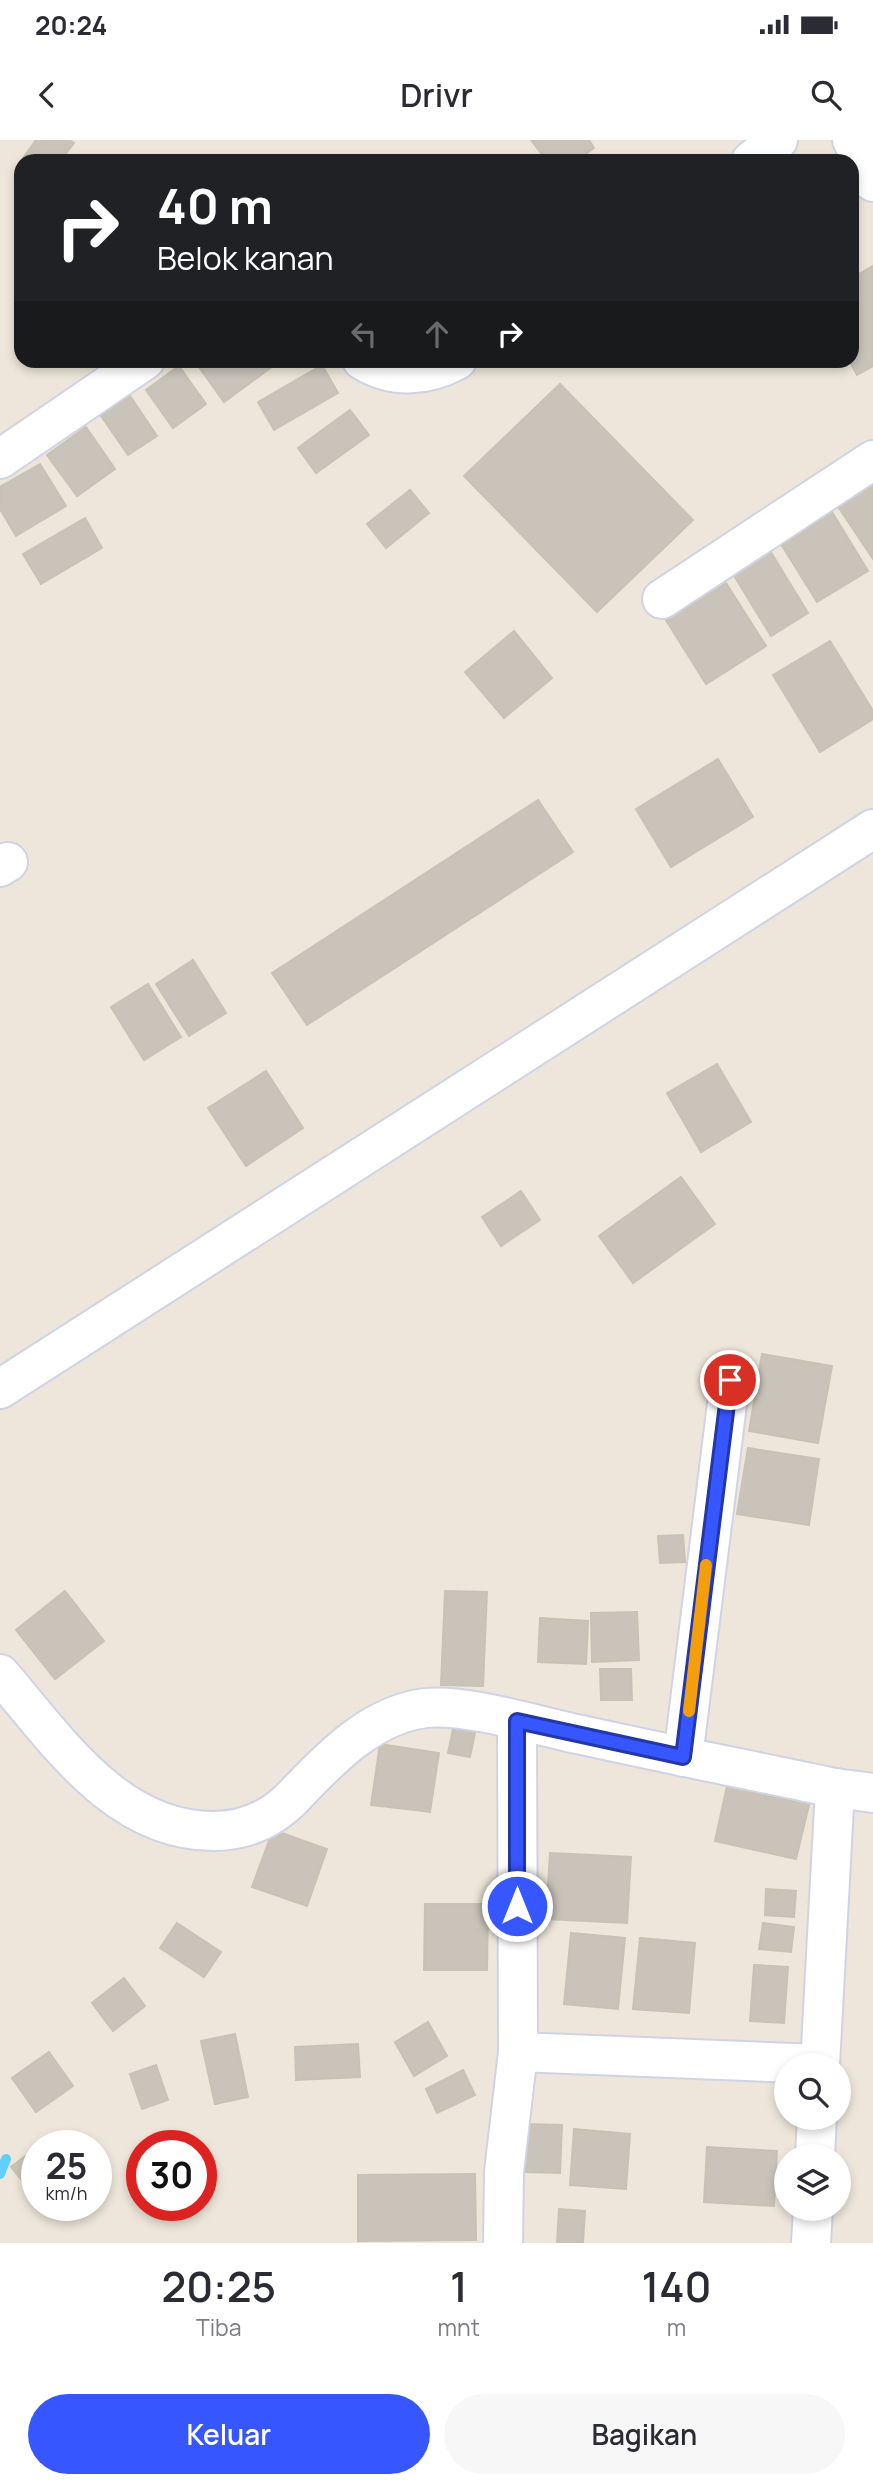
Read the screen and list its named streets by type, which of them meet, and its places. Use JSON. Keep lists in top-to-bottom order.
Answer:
{
  "page": {
    "status": "20:24",
    "header": "Drivr",
    "turn": ["40 m", "Belok kanan"],
    "speed": "25 km/h",
    "limit": "30",
    "eta": [
      "20:25",
      "Tiba",
      "1",
      "mnt",
      "140",
      "m"
    ],
    "buttons": ["Keluar", "Bagikan"]
  }
}
